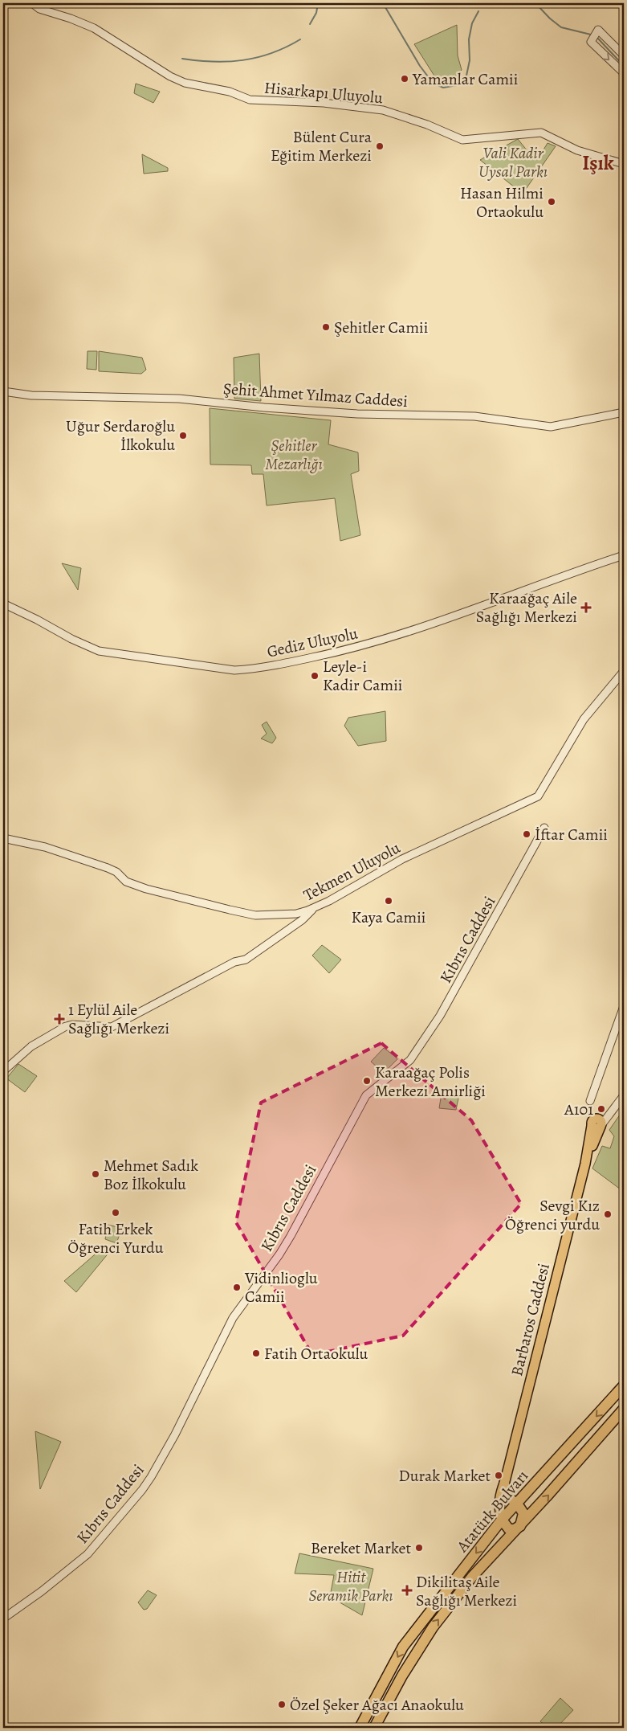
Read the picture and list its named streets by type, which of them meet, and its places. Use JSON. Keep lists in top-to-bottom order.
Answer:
{
  "streets": {
    "highway": ["Atatürk Bulvarı"],
    "main road": ["Barbaros Caddesi"],
    "street": [
      "Hisarkapı Uluyolu",
      "Şehit Ahmet Yılmaz Caddesi",
      "Gediz Uluyolu",
      "Tekmen Uluyolu",
      "Kıbrıs Caddesi"
    ]
  },
  "crossings": [
    ["Barbaros Caddesi", "Atatürk Bulvarı"]
  ],
  "districts": ["Işık"],
  "parks": ["Vali Kadir Uysal Parkı", "Şehitler Mezarlığı", "Hitit Seramik Parkı"],
  "places": {
    "other": [
      "Yamanlar Camii",
      "Bülent Cura Eğitim Merkezi",
      "Hasan Hilmi Ortaokulu",
      "Şehitler Camii",
      "Uğur Serdaroğlu İlkokulu",
      "Leyle-i Kadir Camii",
      "İftar Camii",
      "Kaya Camii",
      "Karaağaç Polis Merkezi Amirliği",
      "A101",
      "Mehmet Sadık Boz İlkokulu",
      "Fatih Erkek Öğrenci Yurdu",
      "Sevgi Kız Öğrenci yurdu",
      "Vidinlioglu Camii",
      "Fatih Ortaokulu",
      "Durak Market",
      "Bereket Market",
      "Özel Şeker Ağacı Anaokulu"
    ],
    "health": ["Karaağaç Aile Sağlığı Merkezi", "1 Eylül Aile Sağlığı Merkezi", "Dikilitaş Aile Sağlığı Merkezi"]
  }
}
